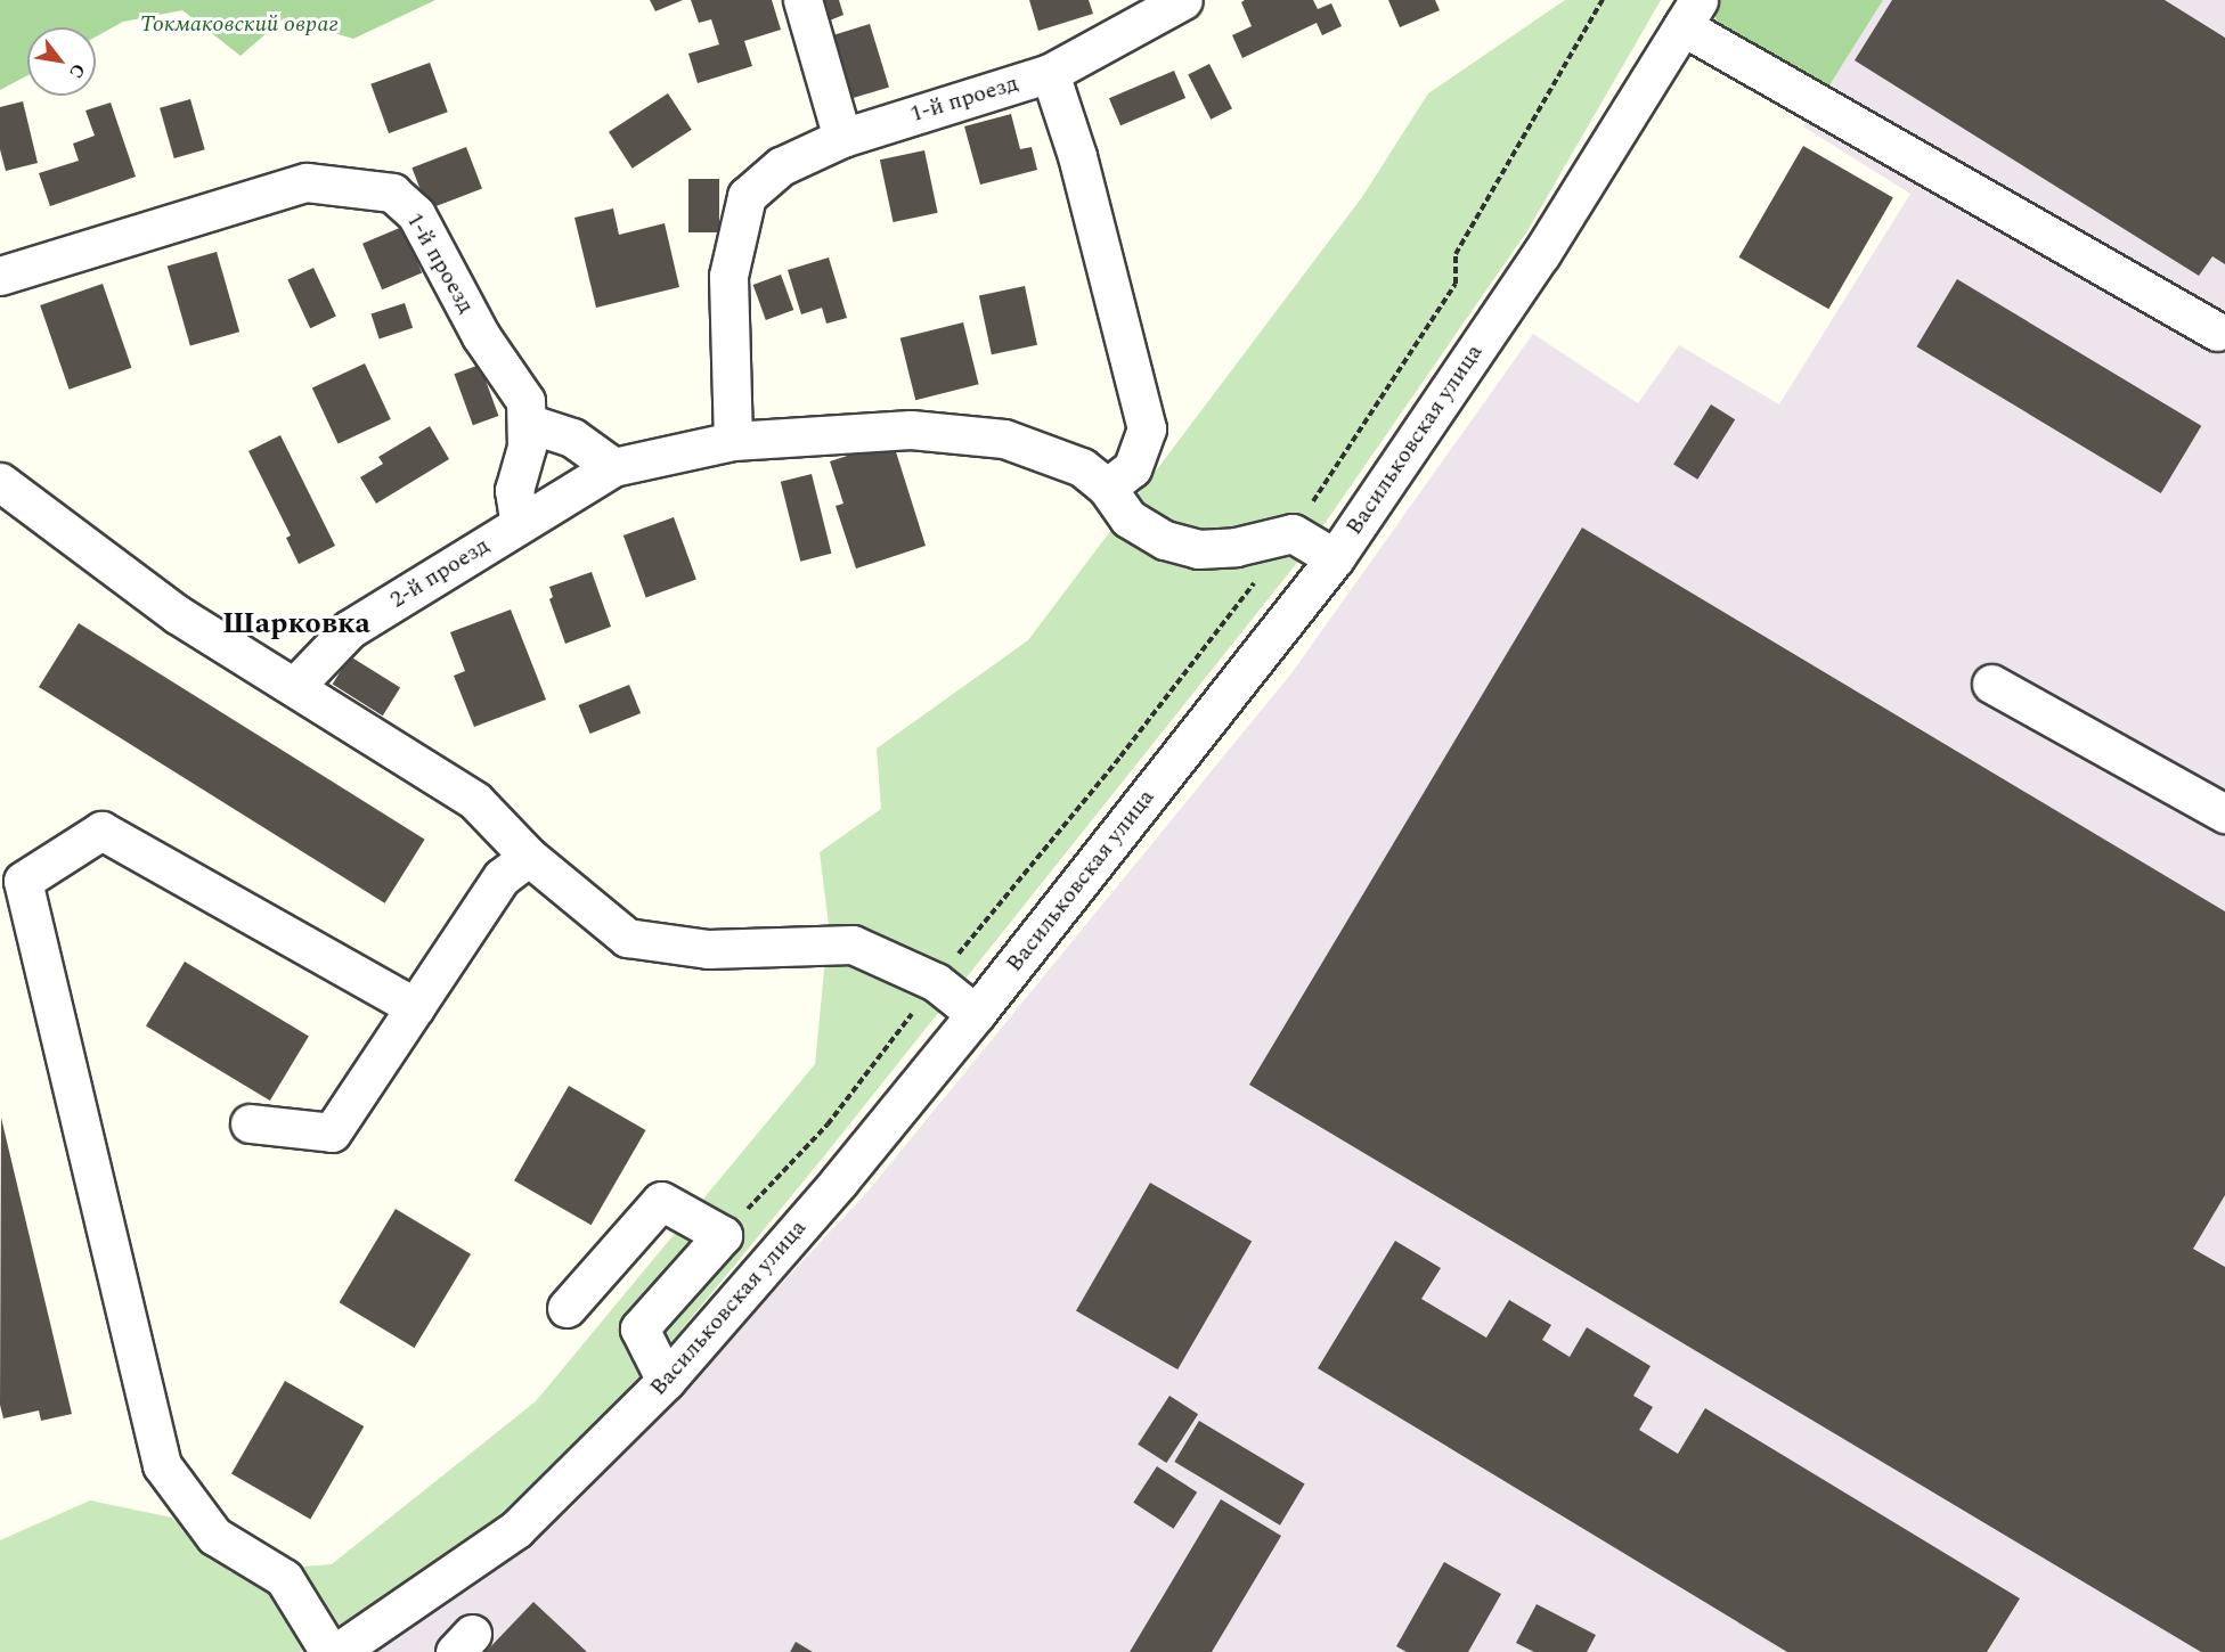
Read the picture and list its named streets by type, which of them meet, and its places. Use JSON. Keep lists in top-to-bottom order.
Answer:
{
  "streets": {
    "street": ["1-й проезд", "Васильковская улица", "2-й проезд"]
  },
  "crossings": [
    ["1-й проезд", "2-й проезд"]
  ],
  "districts": ["Шарковка"],
  "parks": ["Токмаковский овраг"],
  "north": "bottom right"
}
